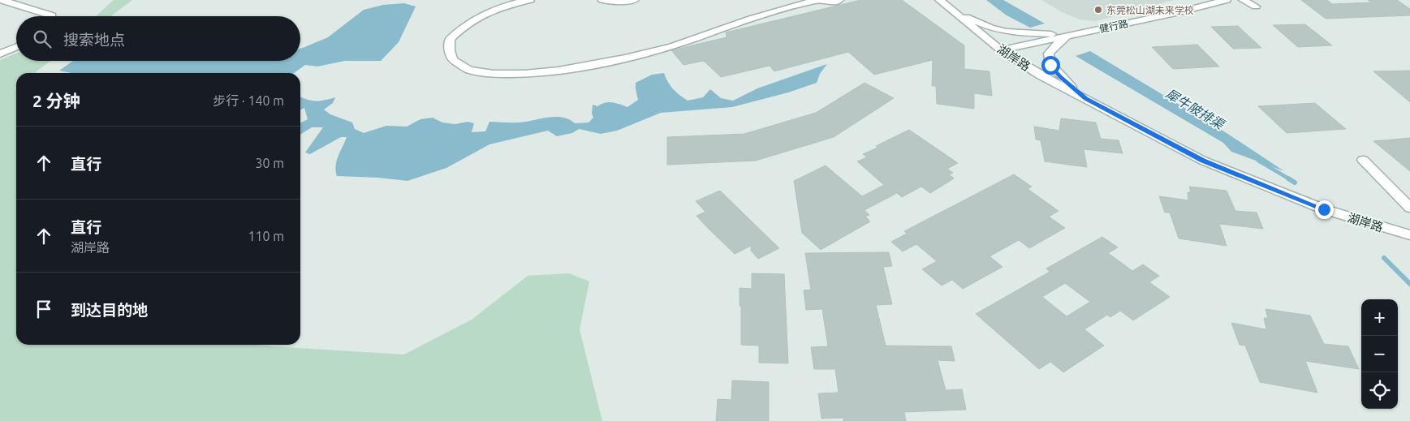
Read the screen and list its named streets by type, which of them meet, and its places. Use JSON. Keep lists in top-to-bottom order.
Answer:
{
  "streets": {
    "street": ["健行路", "湖岸路"]
  },
  "crossings": [
    ["健行路", "湖岸路"]
  ],
  "water": ["犀牛陂排渠"],
  "places": ["东莞松山湖未来学校"],
  "page": {
    "search": "搜索地点",
    "heading": ["2 分钟", "步行 · 140 m"],
    "list": [
      ["直行", "30 m"],
      ["直行", "湖岸路", "110 m"],
      "到达目的地"
    ],
    "map_buttons": ["+", "−"]
  }
}
